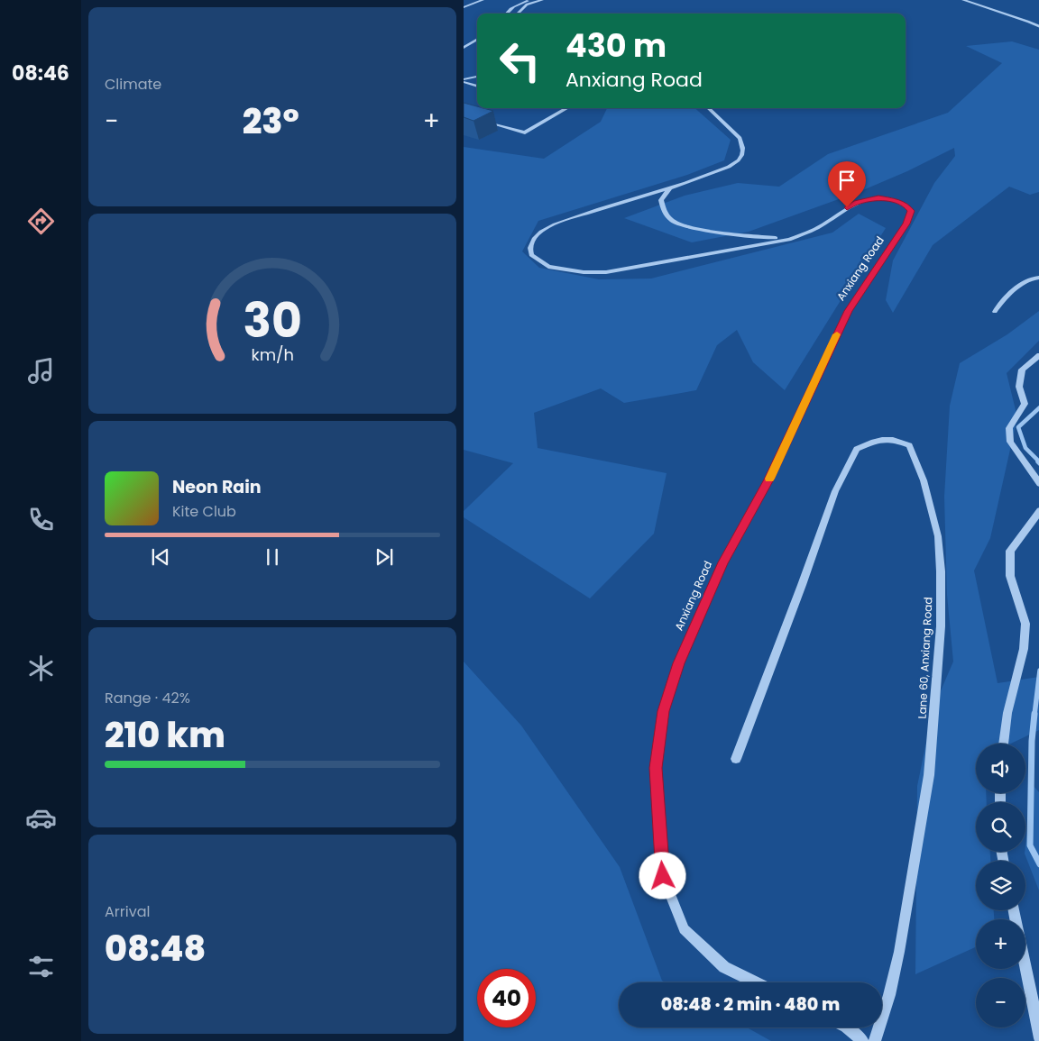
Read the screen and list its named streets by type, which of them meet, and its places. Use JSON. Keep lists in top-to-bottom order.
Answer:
{
  "streets": {
    "street": ["Anxiang Road", "Lane 60, Anxiang Road"]
  },
  "page": {
    "tabs": "08:46",
    "tile": [
      "Climate",
      ["Range · 42%", "210 km"],
      ["Arrival", "08:48"]
    ],
    "turn": ["430 m", "Anxiang Road"],
    "heat": ["−", "23°", "+"],
    "song": ["Neon Rain", "Kite Club"],
    "map_buttons": ["+", "−"],
    "limit": "40",
    "trip": "08:48 · 2 min · 480 m",
    "gauge": ["30", "km/h"]
  }
}
